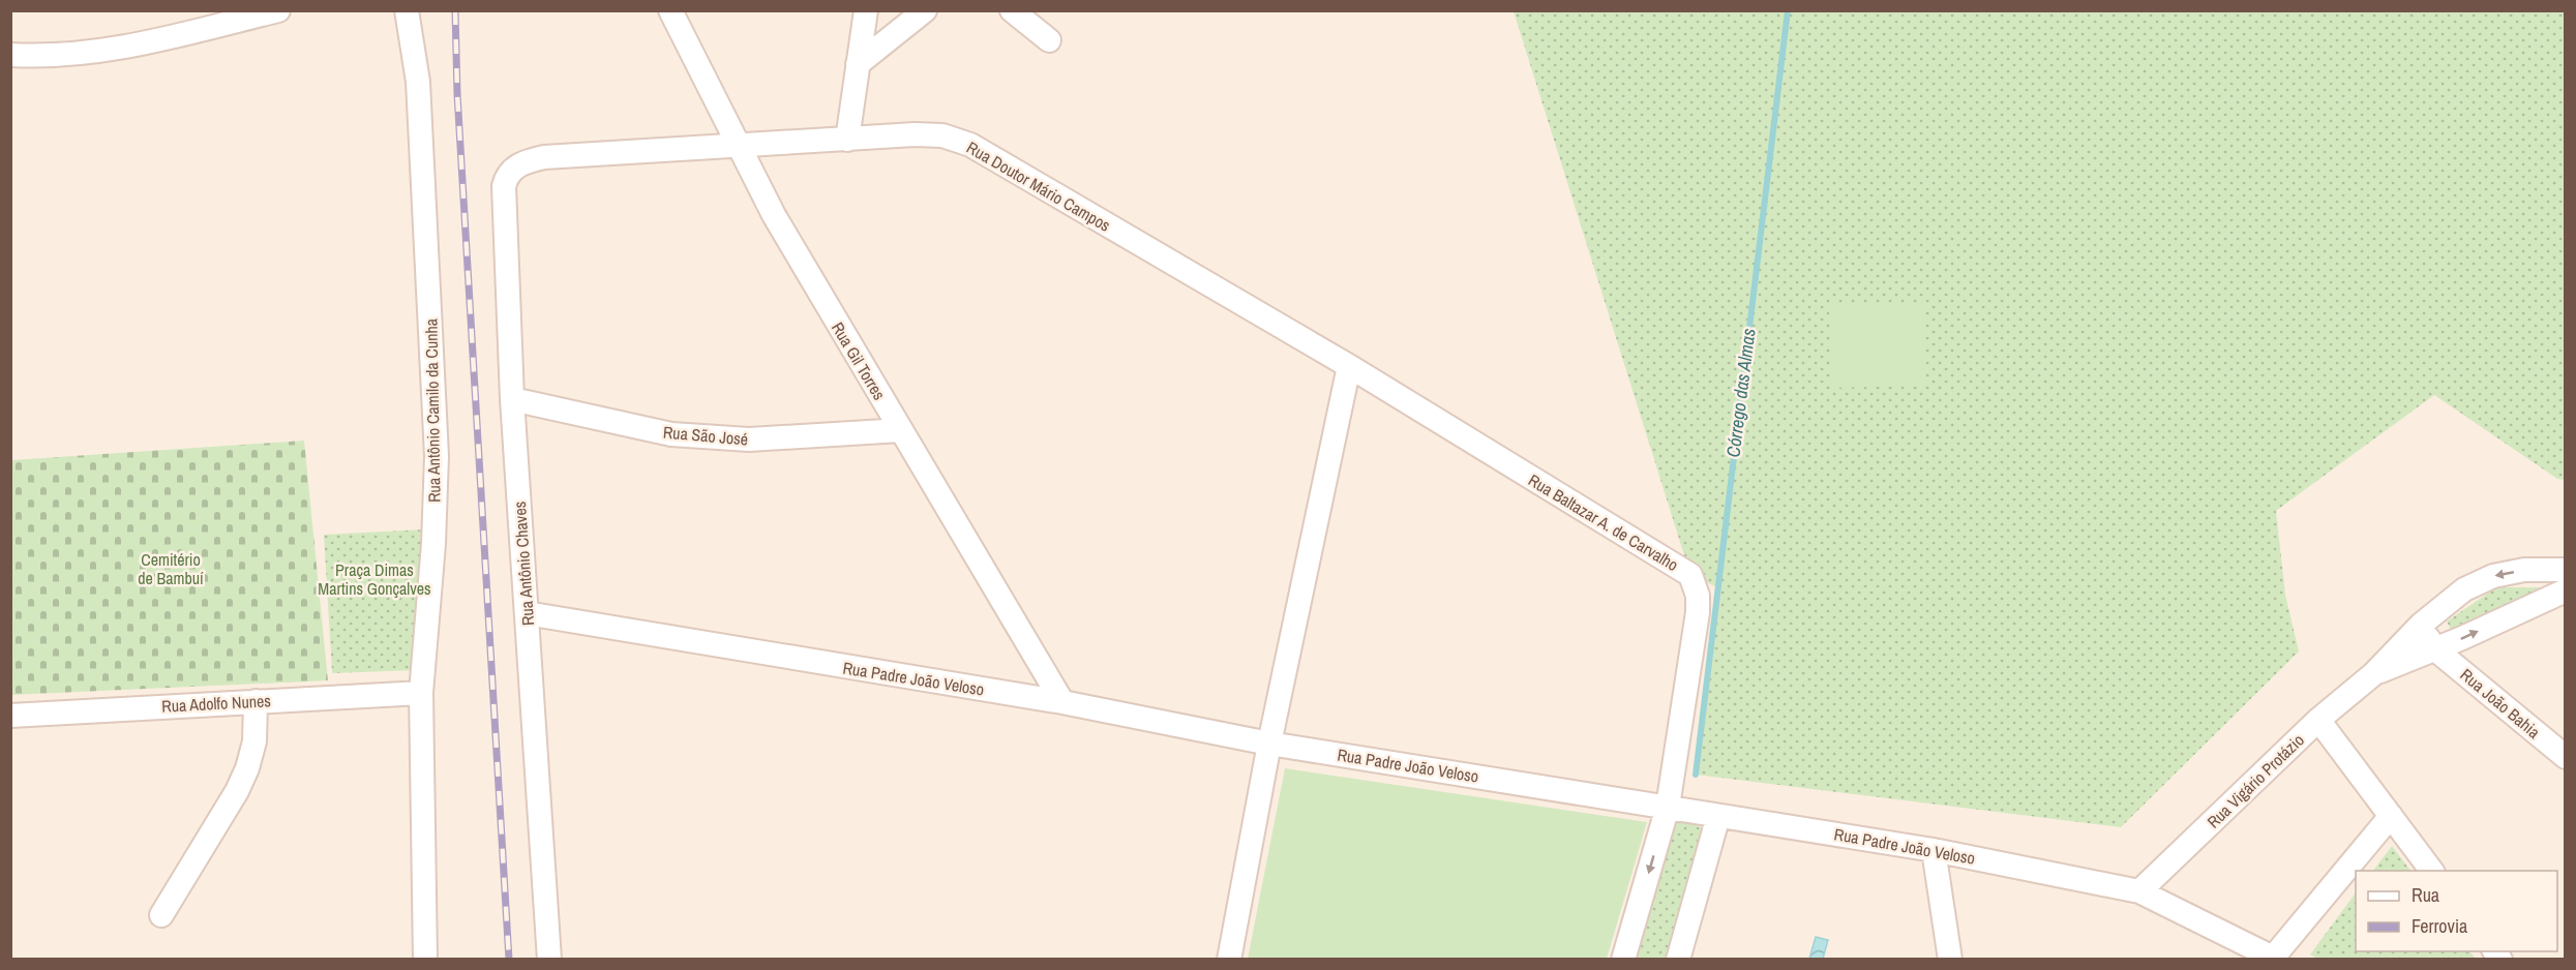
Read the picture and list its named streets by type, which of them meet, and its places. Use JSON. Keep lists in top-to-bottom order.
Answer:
{
  "streets": {
    "street": [
      "Rua Doutor Mário Campos",
      "Rua Gil Torres",
      "Rua Antônio Camilo da Cunha",
      "Rua São José",
      "Rua Baltazar A. de Carvalho",
      "Rua Antônio Chaves",
      "Rua Padre João Veloso",
      "Rua Adolfo Nunes",
      "Rua João Bahia",
      "Rua Vigário Protázio"
    ]
  },
  "crossings": [
    ["Rua Doutor Mário Campos", "Rua Gil Torres"],
    ["Rua Doutor Mário Campos", "Rua Baltazar A. de Carvalho"],
    ["Rua Doutor Mário Campos", "Rua Antônio Chaves"],
    ["Rua Gil Torres", "Rua São José"],
    ["Rua Gil Torres", "Rua Padre João Veloso"],
    ["Rua Antônio Camilo da Cunha", "Rua Adolfo Nunes"],
    ["Rua São José", "Rua Antônio Chaves"],
    ["Rua Baltazar A. de Carvalho", "Rua Padre João Veloso"],
    ["Rua Antônio Chaves", "Rua Padre João Veloso"],
    ["Rua Padre João Veloso", "Rua Vigário Protázio"],
    ["Rua João Bahia", "Rua Vigário Protázio"]
  ],
  "water": ["Córrego das Almas"],
  "parks": ["Cemitério de Bambuí", "Praça Dimas Martins Gonçalves"],
  "legend": ["Rua", "Ferrovia"]
}
